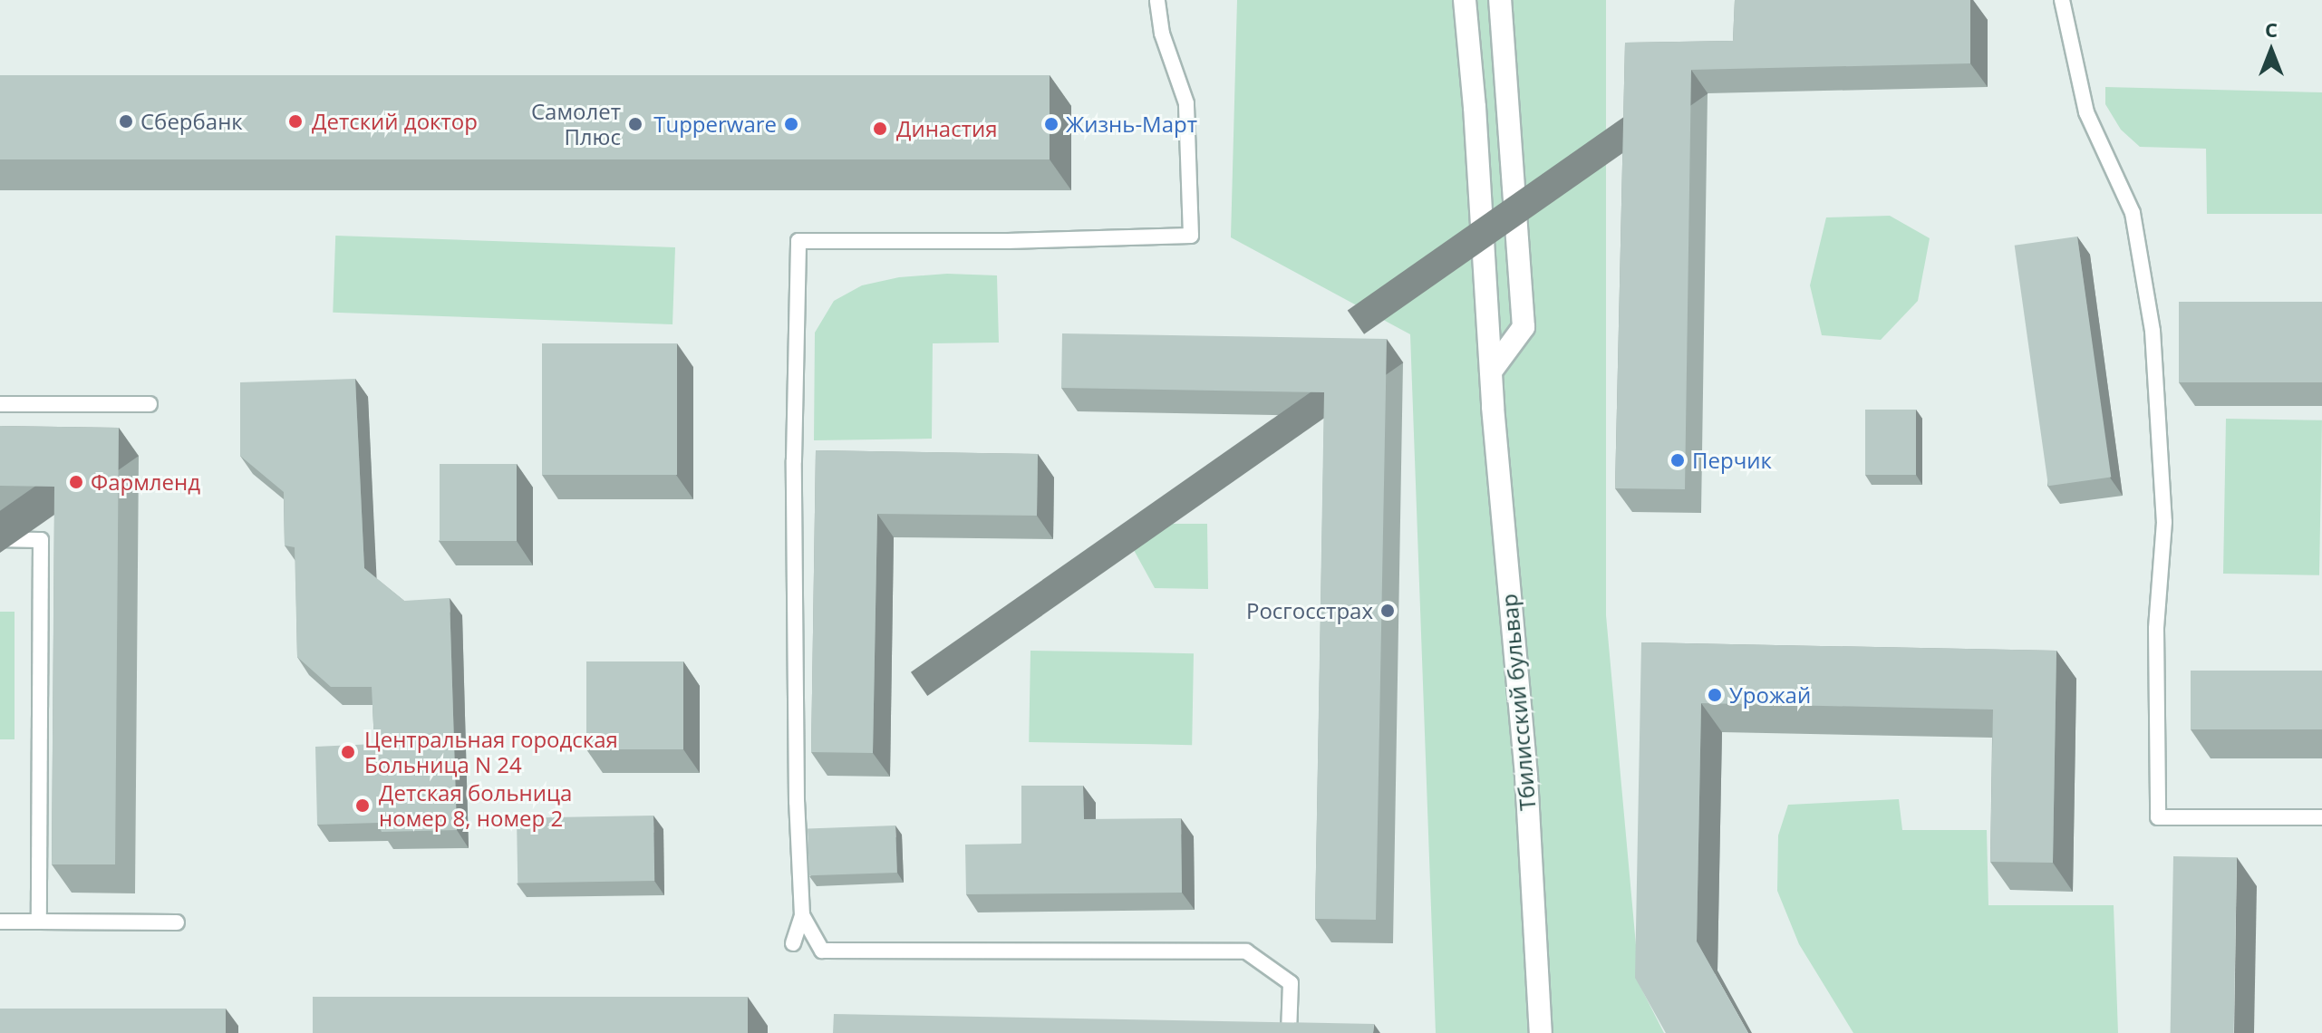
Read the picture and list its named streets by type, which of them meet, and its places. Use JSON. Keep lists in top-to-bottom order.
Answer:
{
  "streets": {
    "street": ["Тбилисский бульвар"]
  },
  "places": [
    "Сбербанк",
    "Детский доктор",
    "Самолет Плюс",
    "Tupperware",
    "Жизнь-Март",
    "Династия",
    "Перчик",
    "Фармленд",
    "Росгосстрах",
    "Урожай",
    "Центральная городская Больница N 24",
    "Детская больница номер 8, номер 2"
  ],
  "north": "top"
}
